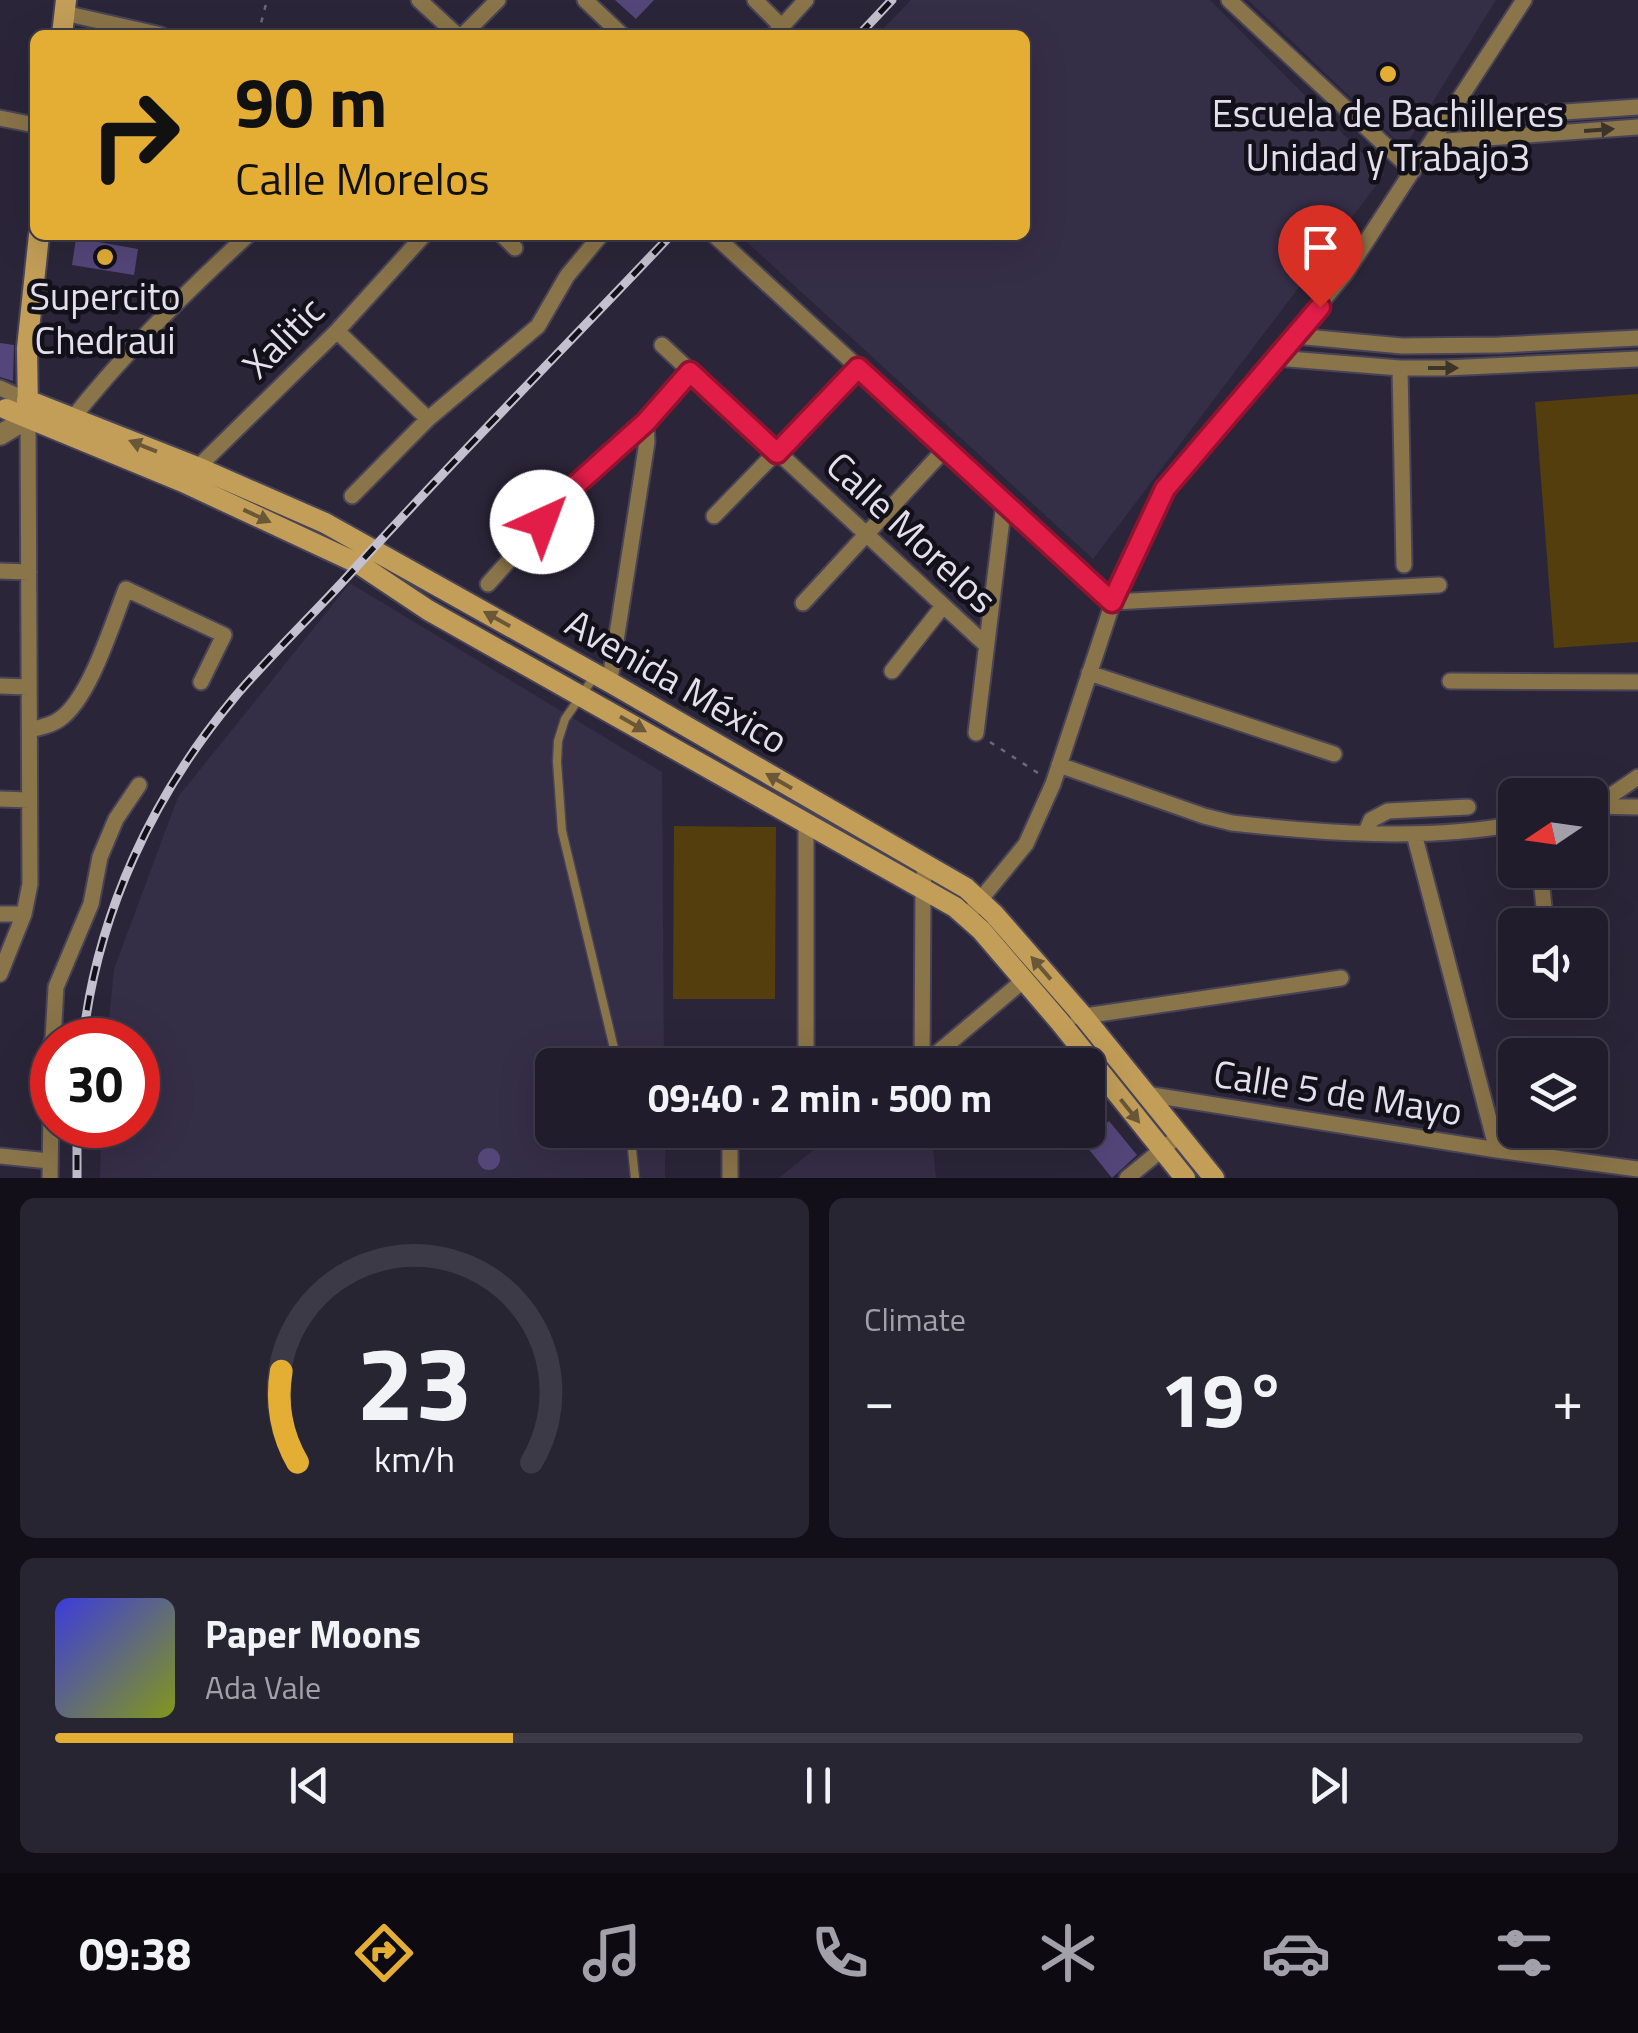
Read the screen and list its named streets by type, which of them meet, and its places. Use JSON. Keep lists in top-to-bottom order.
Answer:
{
  "streets": {
    "main road": ["Avenida México"],
    "street": ["Xalitic", "Calle Morelos", "Calle 5 de Mayo"]
  },
  "crossings": [
    ["Xalitic", "Avenida México"],
    ["Avenida México", "Calle 5 de Mayo"]
  ],
  "places": ["Escuela de Bachilleres Unidad y Trabajo3", "Supercito Chedraui"],
  "north": "left",
  "page": {
    "turn": ["90 m", "Calle Morelos"],
    "limit": "30",
    "trip": "09:40 · 2 min · 500 m",
    "tile": "Climate",
    "heat": ["−", "19°", "+"],
    "song": ["Paper Moons", "Ada Vale"],
    "tabs": "09:38",
    "gauge": ["23", "km/h"]
  }
}
